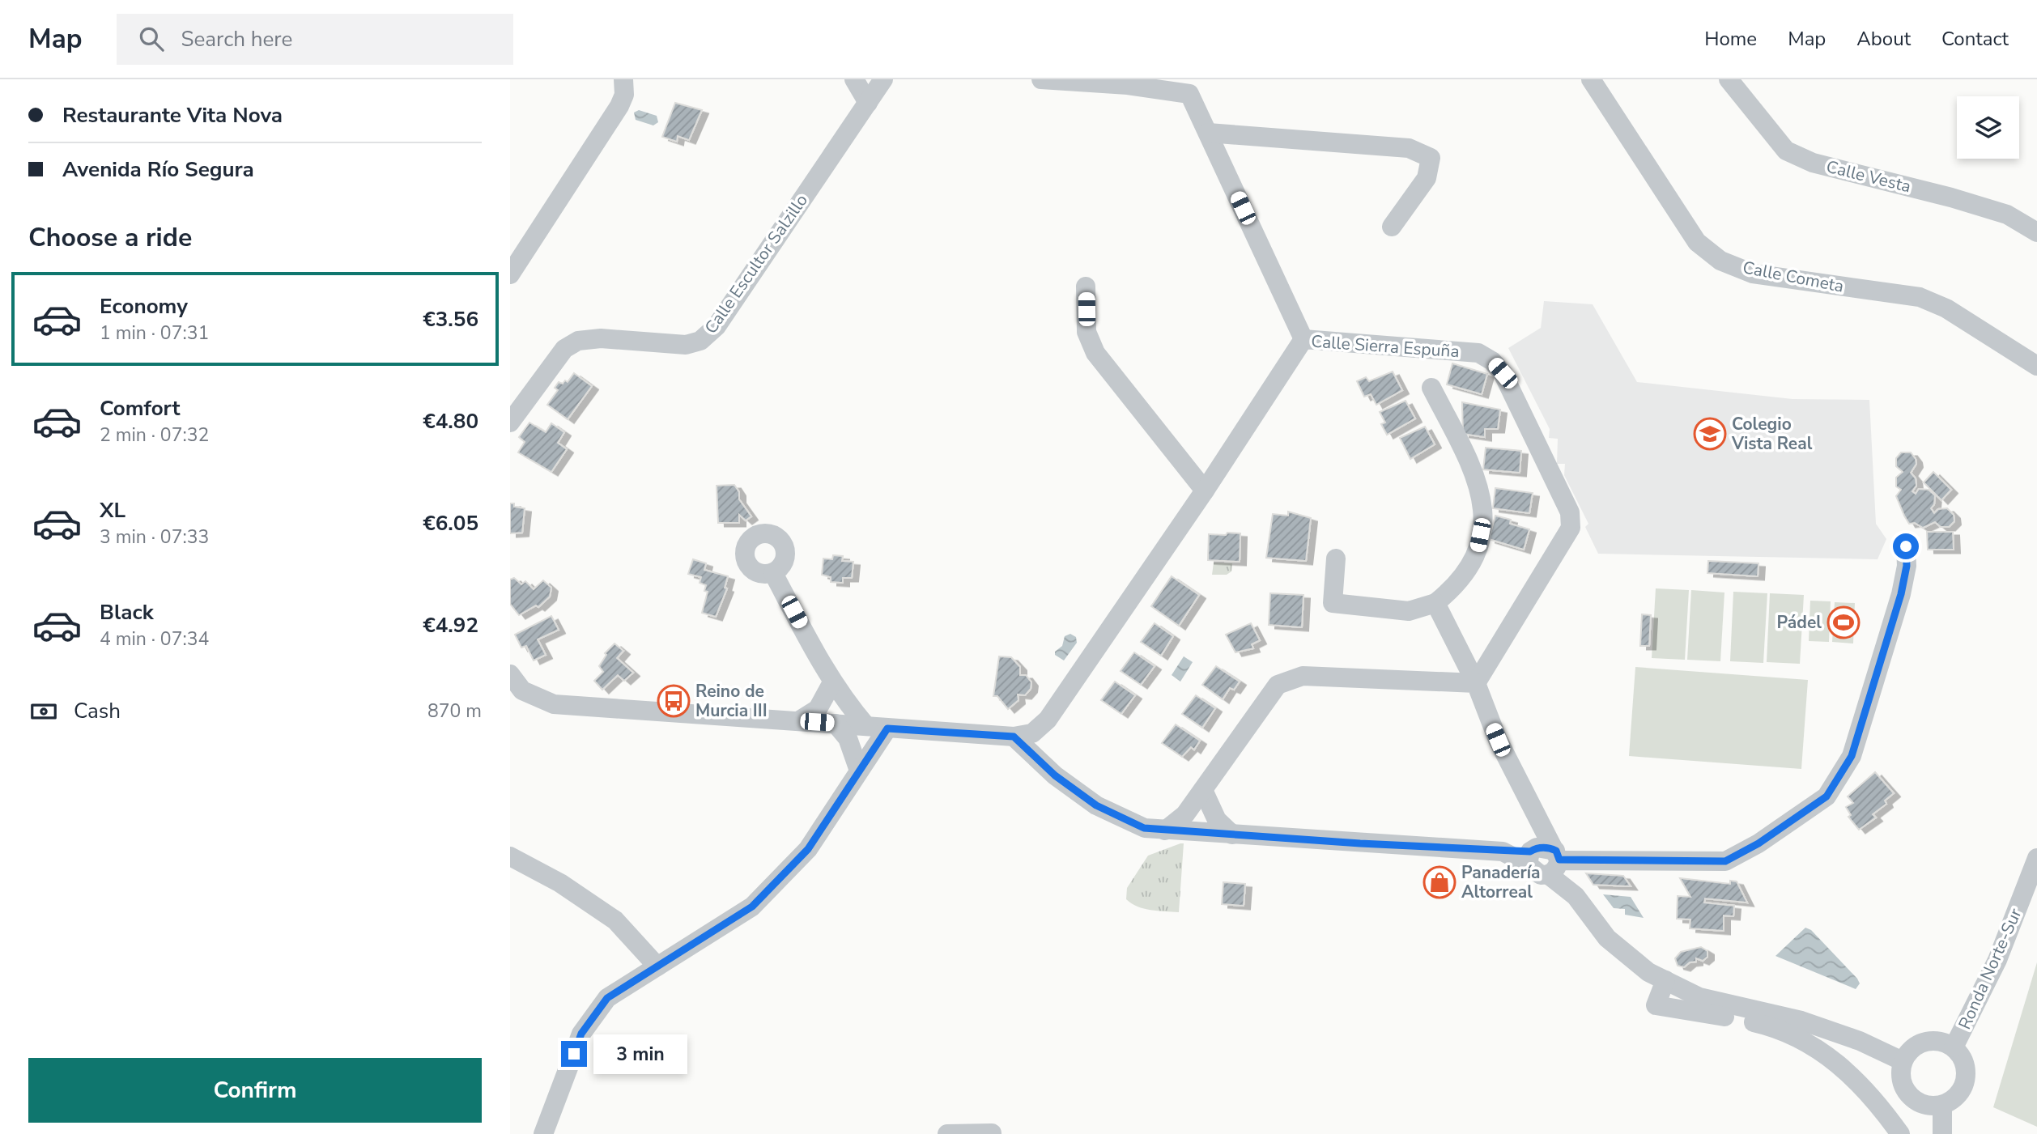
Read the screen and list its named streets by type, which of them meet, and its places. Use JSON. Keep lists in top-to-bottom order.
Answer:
{
  "streets": {
    "street": [
      "Calle Vesta",
      "Calle Escultor Salzillo",
      "Calle Cometa",
      "Calle Sierra Espuña",
      "Ronda Norte-Sur"
    ]
  },
  "places": {
    "school or university": ["Colegio Vista Real"],
    "sports": ["Pádel"],
    "bus stop": ["Reino de Murcia III"],
    "shop": ["Panadería Altorreal"]
  },
  "page": {
    "header": "Map",
    "search": "Search here",
    "nav": [
      "Home",
      "Map",
      "About",
      "Contact"
    ],
    "banner": ["Restaurante Vita Nova", "Avenida Río Segura"],
    "heading": "Choose a ride",
    "list": [
      {
        "name": "Economy",
        "note": "1 min · 07:31",
        "value": "€3.56"
      },
      {
        "name": "Comfort",
        "note": "2 min · 07:32",
        "value": "€4.80"
      },
      {
        "name": "XL",
        "note": "3 min · 07:33",
        "value": "€6.05"
      },
      {
        "name": "Black",
        "note": "4 min · 07:34",
        "value": "€4.92"
      }
    ],
    "pay": ["Cash", "870 m"],
    "bubble": "3 min",
    "buttons": "Confirm"
  }
}
